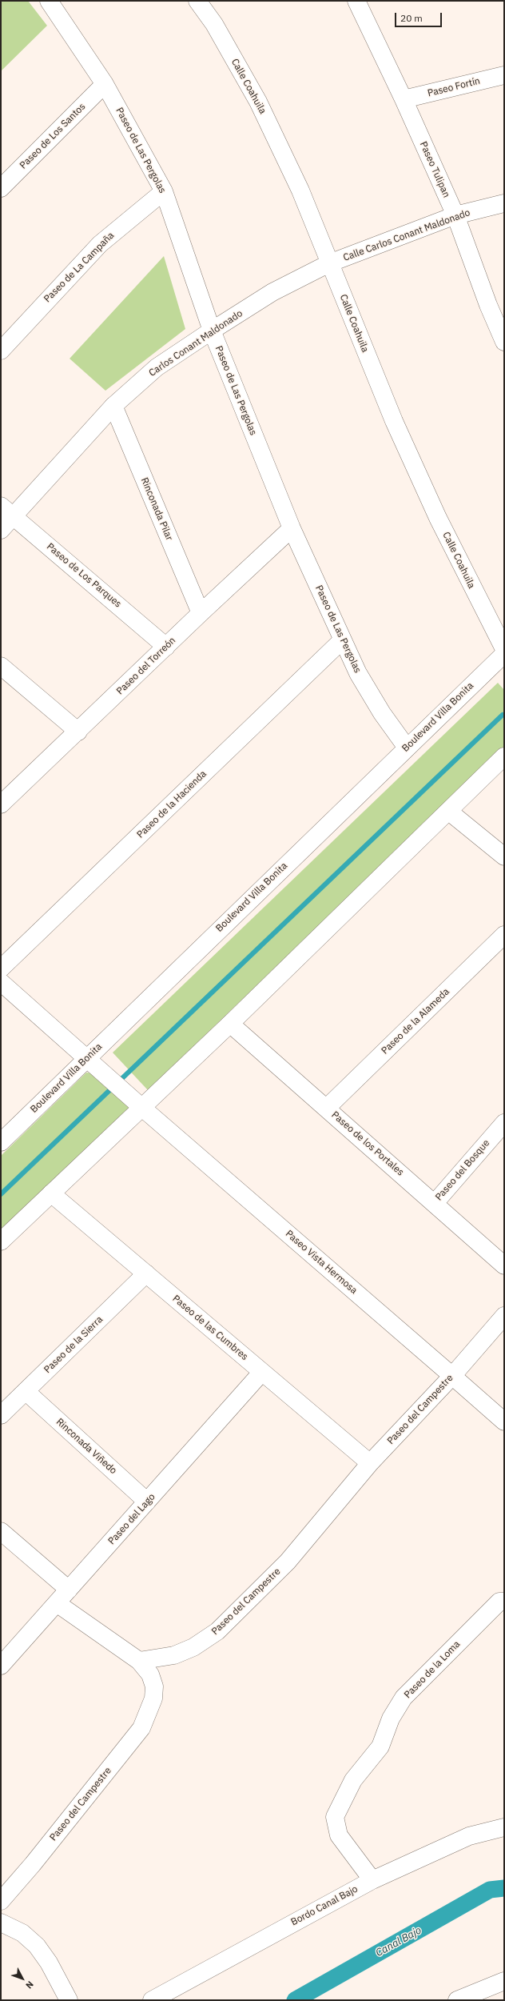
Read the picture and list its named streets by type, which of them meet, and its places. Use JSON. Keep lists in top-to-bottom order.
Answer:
{
  "streets": {
    "street": [
      "Calle Coahuila",
      "Paseo Fortín",
      "Paseo de Los Santos",
      "Paseo de Las Pergolas",
      "Paseo Tulipan",
      "Calle Carlos Conant Maldonado",
      "Paseo de La Campaña",
      "Carlos Conant Maldonado",
      "Rinconada Pilar",
      "Paseo de Los Parques",
      "Paseo del Torreón",
      "Boulevard Villa Bonita",
      "Paseo de la Hacienda",
      "Paseo de la Alameda",
      "Paseo de los Portales",
      "Paseo del Bosque",
      "Paseo Vista Hermosa",
      "Paseo de las Cumbres",
      "Paseo de la Sierra",
      "Paseo del Campestre",
      "Rinconada Viñedo",
      "Paseo del Lago",
      "Paseo de la Loma",
      "Bordo Canal Bajo"
    ]
  },
  "crossings": [
    ["Calle Coahuila", "Calle Carlos Conant Maldonado"],
    ["Calle Coahuila", "Carlos Conant Maldonado"],
    ["Paseo Fortín", "Paseo Tulipan"],
    ["Paseo de Los Santos", "Paseo de Las Pergolas"],
    ["Paseo de Las Pergolas", "Paseo de La Campaña"],
    ["Paseo de Las Pergolas", "Carlos Conant Maldonado"],
    ["Paseo de Las Pergolas", "Paseo del Torreón"],
    ["Paseo de Las Pergolas", "Boulevard Villa Bonita"],
    ["Paseo de Las Pergolas", "Paseo de la Hacienda"],
    ["Paseo Tulipan", "Calle Carlos Conant Maldonado"],
    ["Calle Carlos Conant Maldonado", "Carlos Conant Maldonado"],
    ["Carlos Conant Maldonado", "Rinconada Pilar"],
    ["Carlos Conant Maldonado", "Paseo de Los Parques"],
    ["Rinconada Pilar", "Paseo del Torreón"],
    ["Paseo de Los Parques", "Paseo del Torreón"],
    ["Boulevard Villa Bonita", "Paseo Vista Hermosa"],
    ["Paseo de la Alameda", "Paseo de los Portales"],
    ["Paseo de los Portales", "Paseo del Bosque"],
    ["Paseo Vista Hermosa", "Paseo del Campestre"],
    ["Paseo de las Cumbres", "Paseo de la Sierra"],
    ["Paseo de las Cumbres", "Paseo del Campestre"],
    ["Paseo de las Cumbres", "Paseo del Lago"],
    ["Paseo de la Sierra", "Rinconada Viñedo"],
    ["Rinconada Viñedo", "Paseo del Lago"],
    ["Paseo de la Loma", "Bordo Canal Bajo"]
  ],
  "water": ["Canal Bajo"],
  "scale_bar": "20 m",
  "north": "bottom right"
}
